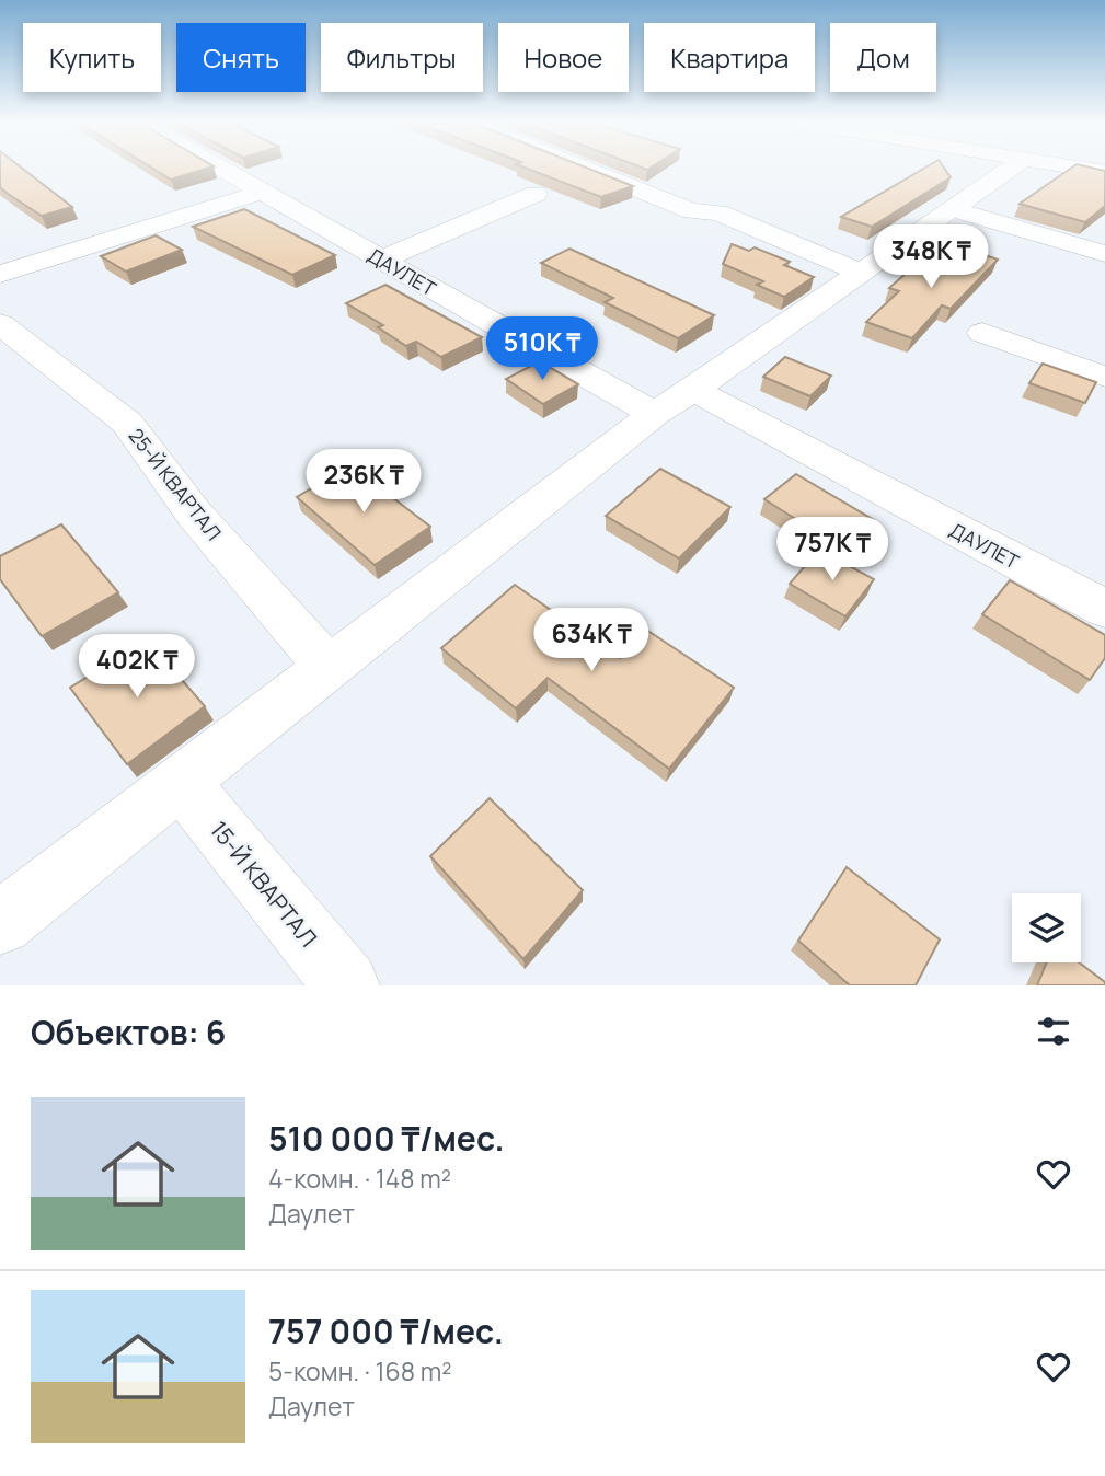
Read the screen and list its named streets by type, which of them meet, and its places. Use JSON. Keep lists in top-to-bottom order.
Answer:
{
  "streets": {
    "street": ["ДАУЛЕТ", "25-Й КВАРТАЛ", "15-Й КВАРТАЛ"]
  },
  "page": {
    "chip": [
      "Купить",
      "Снять",
      "Фильтры",
      "Новое",
      "Квартира",
      "Дом"
    ],
    "price": [
      "348K ₸",
      "510K ₸",
      "236K ₸",
      "757K ₸",
      "634K ₸",
      "402K ₸"
    ],
    "heading": "Объектов: 6",
    "list": [
      {
        "name": "510 000 ₸/мес.",
        "note": "4-комн. · 148 m² · Даулет"
      },
      {
        "name": "757 000 ₸/мес.",
        "note": "5-комн. · 168 m² · Даулет"
      }
    ]
  }
}
